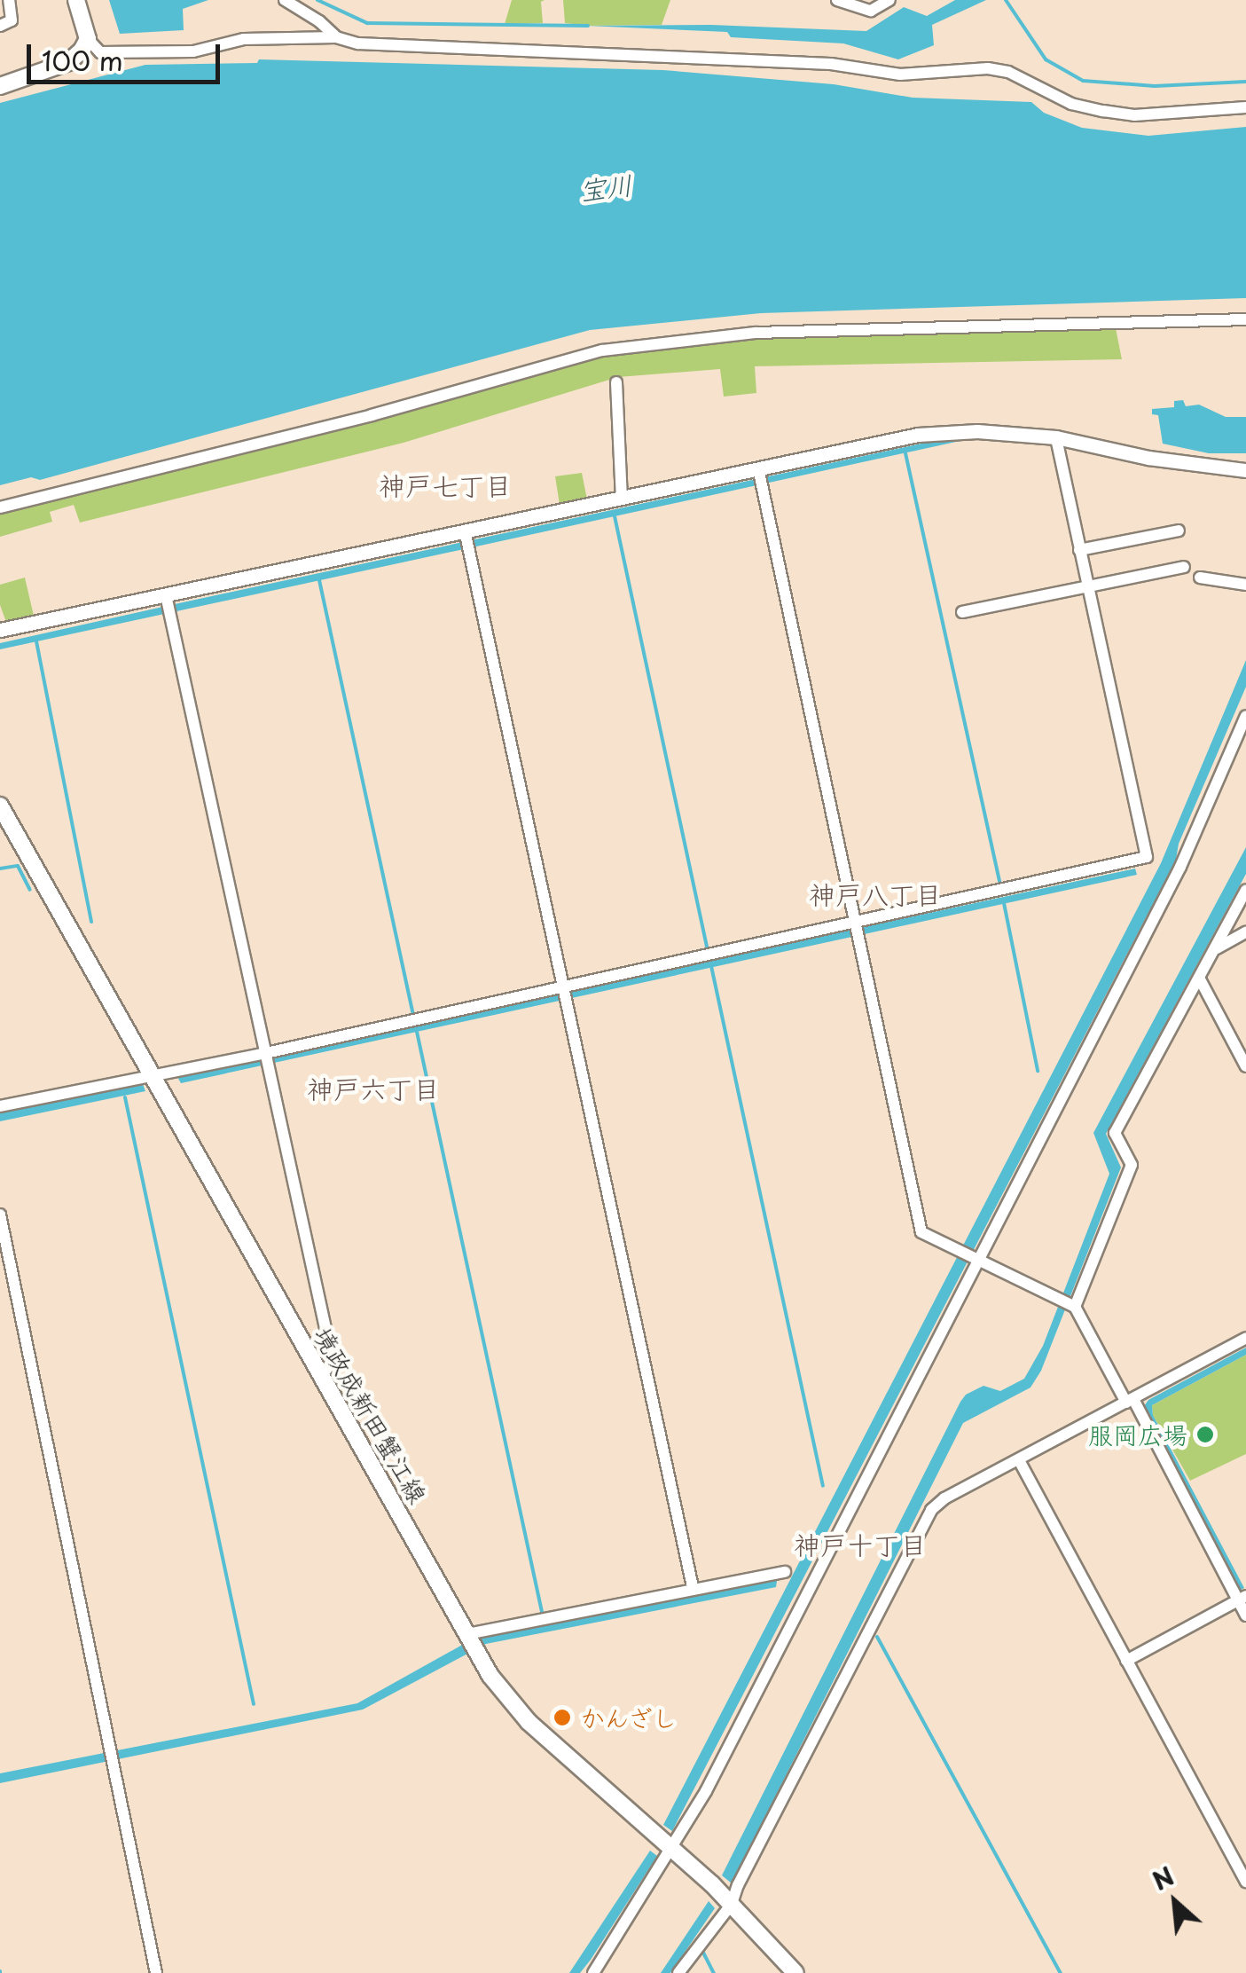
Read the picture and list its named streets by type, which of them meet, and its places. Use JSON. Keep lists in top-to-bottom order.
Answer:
{
  "streets": {
    "main road": ["境政成新田蟹江線"]
  },
  "districts": [
    "神戸七丁目",
    "神戸八丁目",
    "神戸六丁目",
    "神戸十丁目"
  ],
  "water": ["宝川"],
  "places": ["服岡広場", "かんざし"],
  "scale_bar": "100 m",
  "north": "top left"
}
